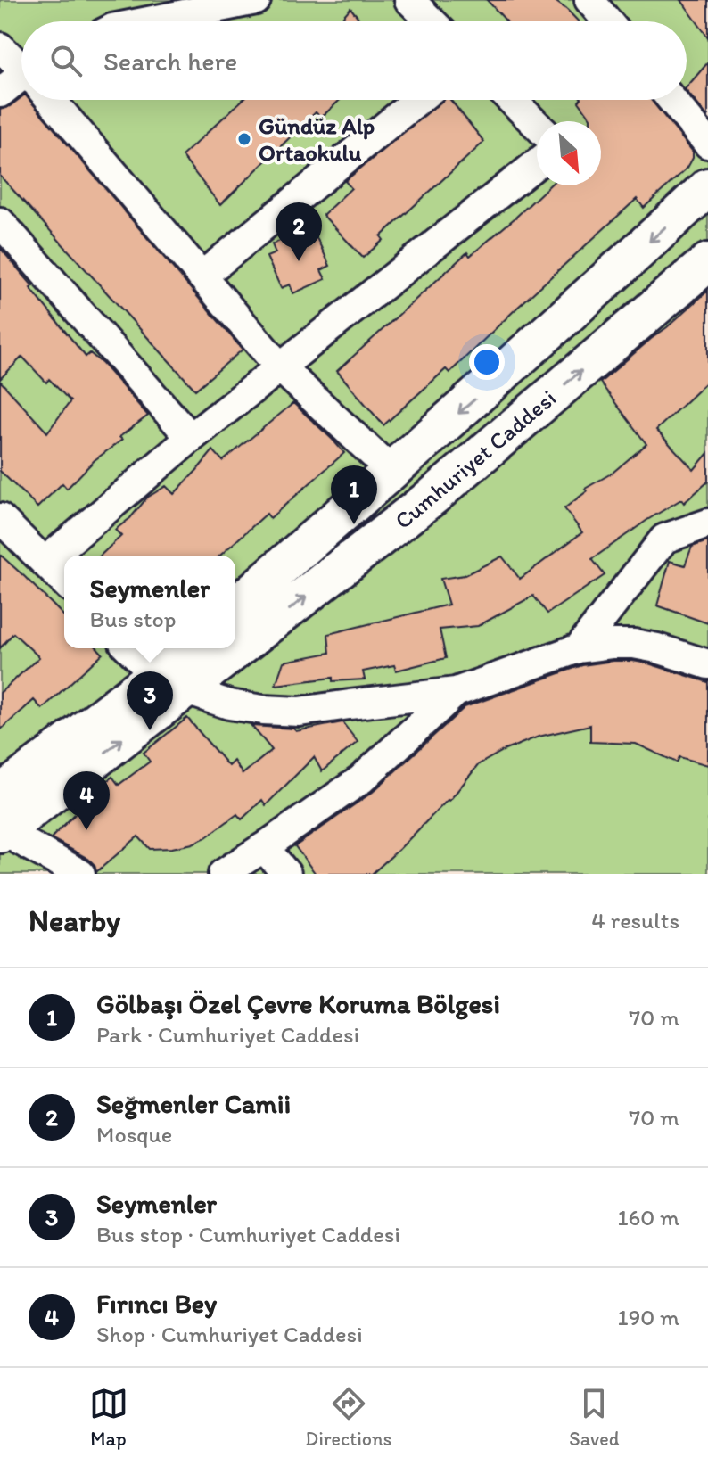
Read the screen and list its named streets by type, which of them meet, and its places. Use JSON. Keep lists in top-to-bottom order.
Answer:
{
  "streets": {
    "main road": ["Cumhuriyet Caddesi"]
  },
  "places": ["Gündüz Alp Ortaokulu"],
  "north": "bottom right",
  "page": {
    "search": "Search here",
    "pins": [
      "2",
      "1",
      "3",
      "4"
    ],
    "popup": ["Seymenler", "Bus stop"],
    "heading": ["Nearby", "4 results"],
    "list": [
      {
        "mark": "1",
        "name": "Gölbaşı Özel Çevre Koruma Bölgesi",
        "note": "Park · Cumhuriyet Caddesi",
        "value": "70 m"
      },
      {
        "mark": "2",
        "name": "Seğmenler Camii",
        "note": "Mosque",
        "value": "70 m"
      },
      {
        "mark": "3",
        "name": "Seymenler",
        "note": "Bus stop · Cumhuriyet Caddesi",
        "value": "160 m"
      },
      {
        "mark": "4",
        "name": "Fırıncı Bey",
        "note": "Shop · Cumhuriyet Caddesi",
        "value": "190 m"
      }
    ],
    "nav": ["Map", "Directions", "Saved"]
  }
}
